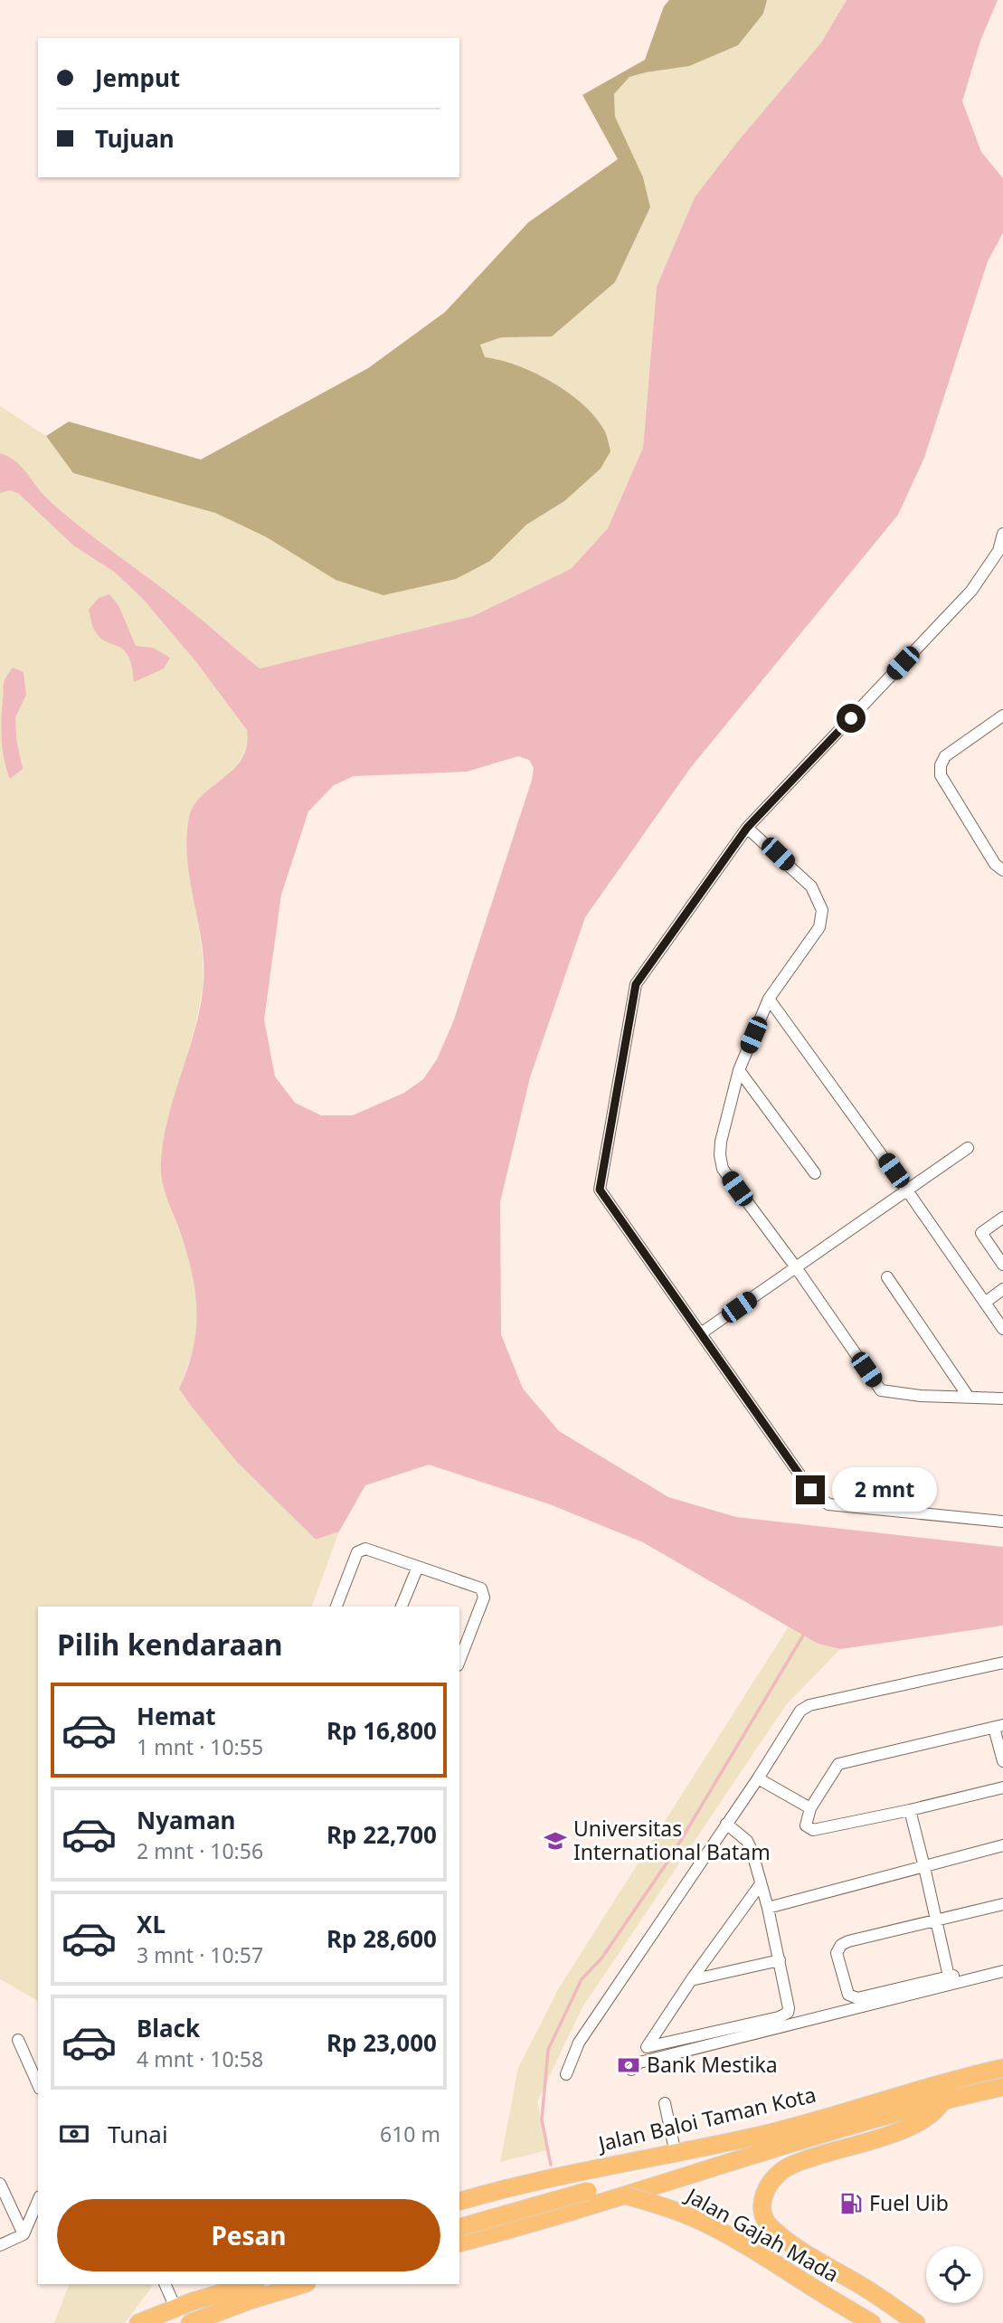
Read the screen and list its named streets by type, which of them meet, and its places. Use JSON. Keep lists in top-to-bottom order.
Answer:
{
  "streets": {
    "highway": ["Jalan Baloi Taman Kota", "Jalan Gajah Mada"]
  },
  "places": {
    "school or university": ["Universitas International Batam"],
    "bank": ["Bank Mestika"],
    "fuel station": ["Fuel Uib"]
  },
  "page": {
    "banner": ["Jemput", "Tujuan"],
    "bubble": "2 mnt",
    "heading": "Pilih kendaraan",
    "list": [
      {
        "name": "Hemat",
        "note": "1 mnt · 10:55",
        "value": "Rp 16,800"
      },
      {
        "name": "Nyaman",
        "note": "2 mnt · 10:56",
        "value": "Rp 22,700"
      },
      {
        "name": "XL",
        "note": "3 mnt · 10:57",
        "value": "Rp 28,600"
      },
      {
        "name": "Black",
        "note": "4 mnt · 10:58",
        "value": "Rp 23,000"
      }
    ],
    "pay": ["Tunai", "610 m"],
    "buttons": "Pesan"
  }
}
